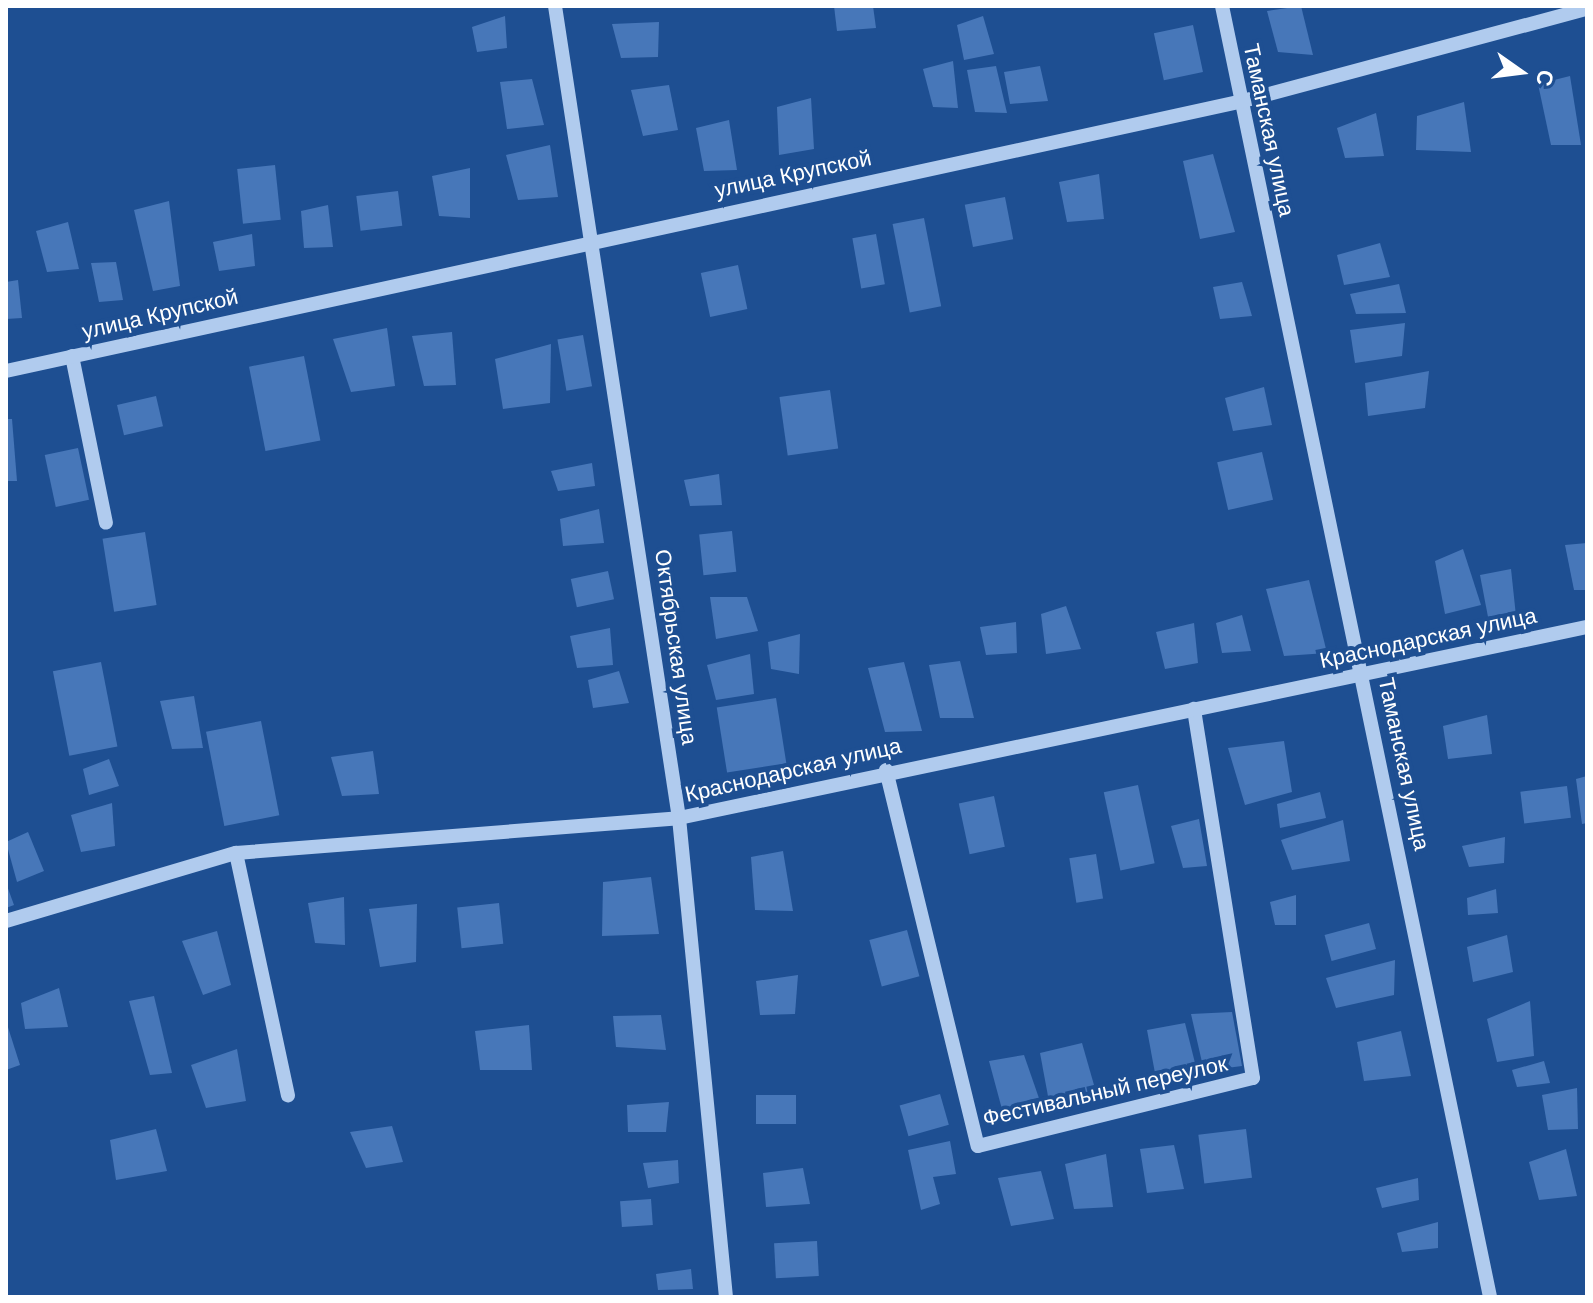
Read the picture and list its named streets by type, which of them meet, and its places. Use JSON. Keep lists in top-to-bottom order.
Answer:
{
  "streets": {
    "street": [
      "Таманская улица",
      "улица Крупской",
      "Краснодарская улица",
      "Октябрьская улица",
      "Фестивальный переулок"
    ]
  },
  "crossings": [
    ["Таманская улица", "улица Крупской"],
    ["Таманская улица", "Краснодарская улица"],
    ["улица Крупской", "Октябрьская улица"],
    ["Краснодарская улица", "Октябрьская улица"],
    ["Краснодарская улица", "Фестивальный переулок"]
  ],
  "north": "right"
}
